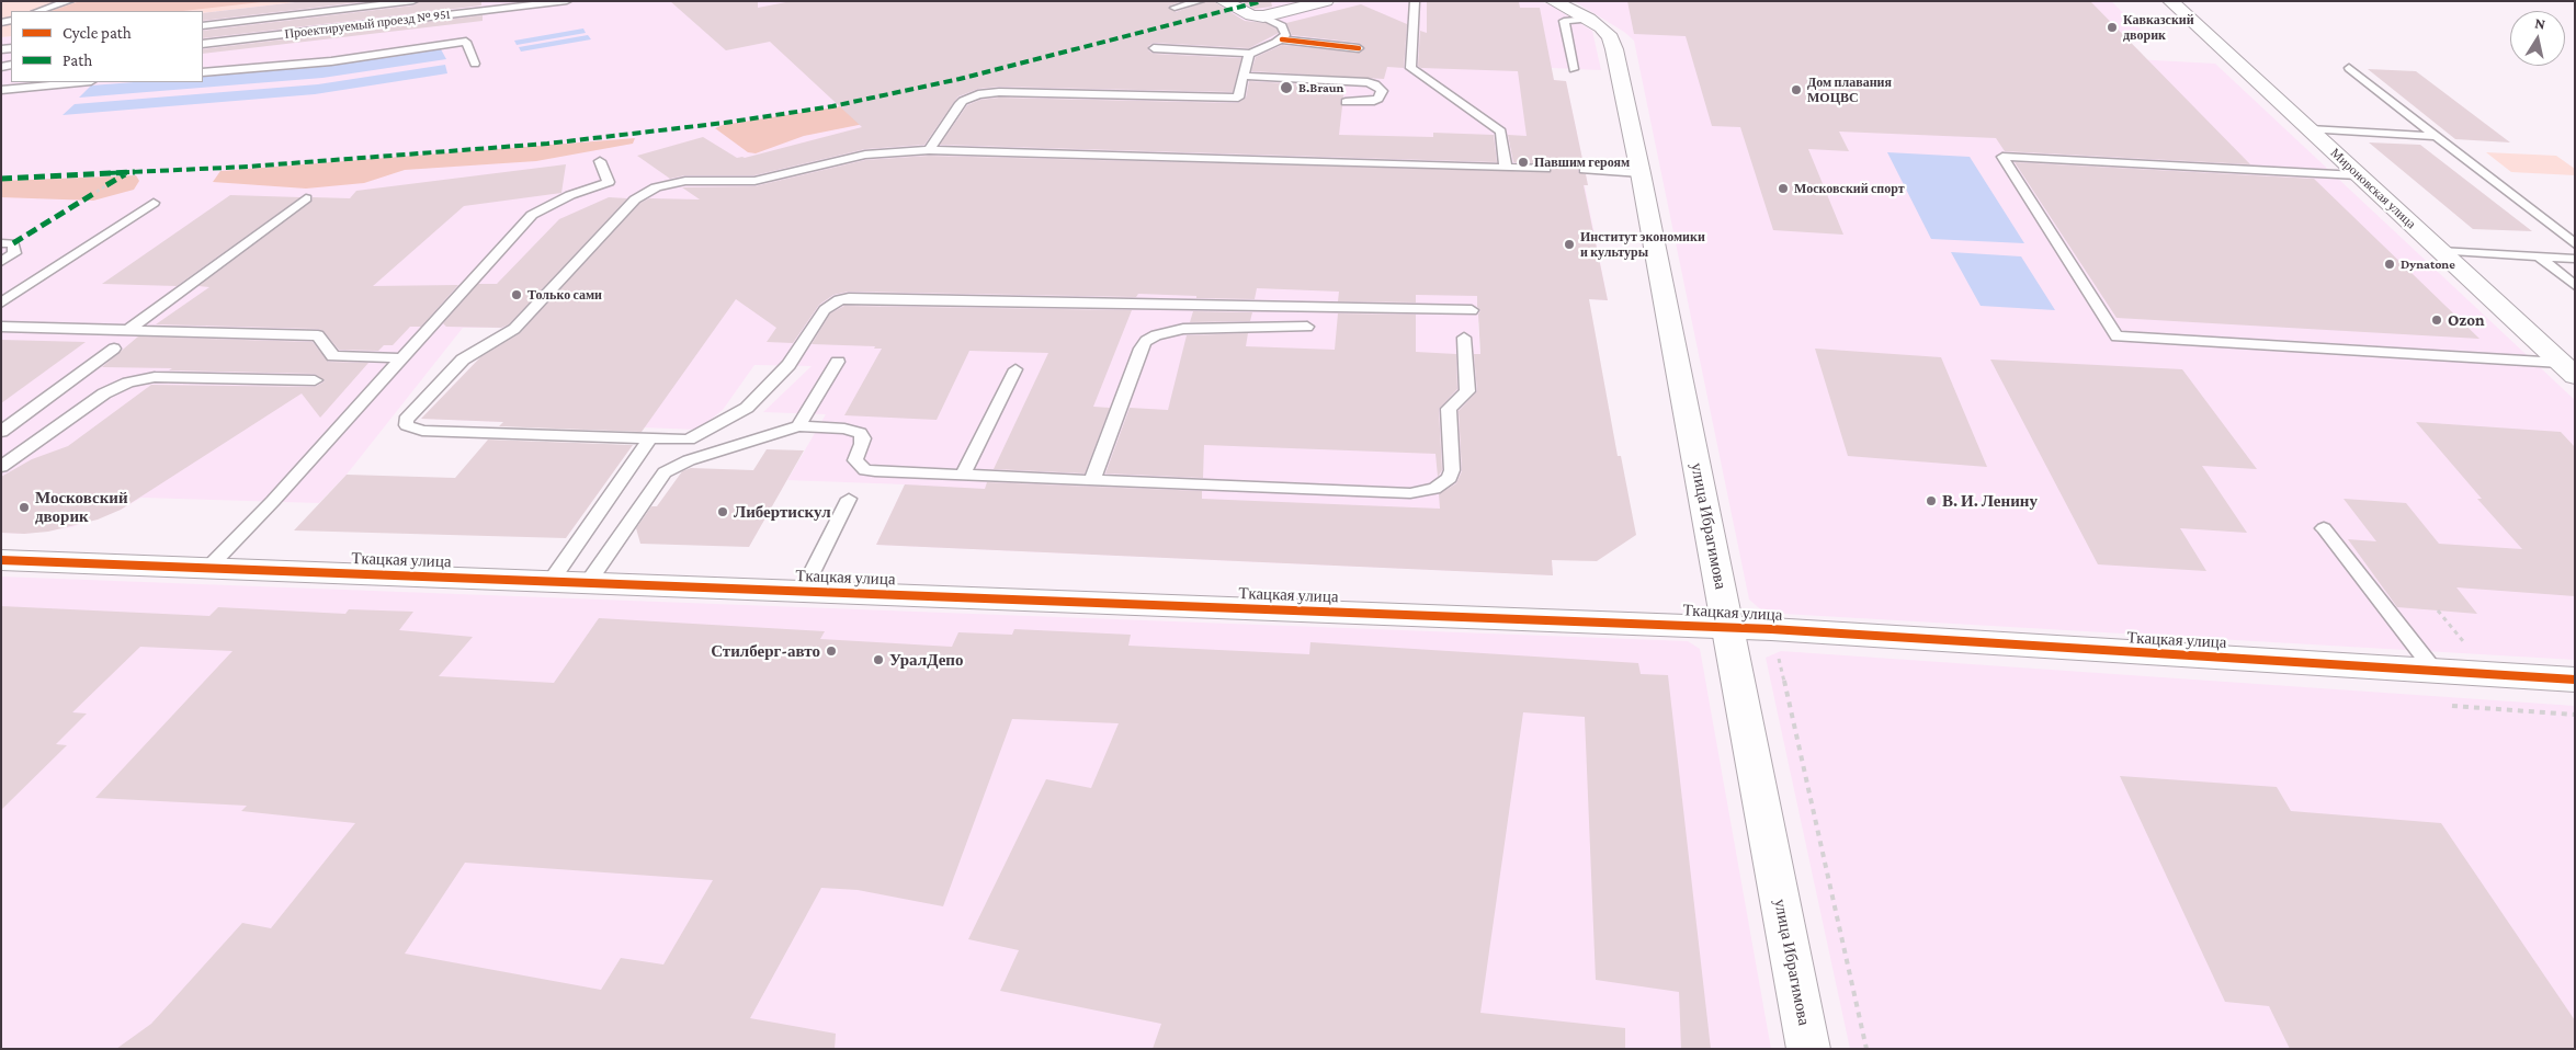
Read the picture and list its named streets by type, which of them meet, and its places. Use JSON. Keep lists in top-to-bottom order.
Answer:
{
  "streets": {
    "street": ["Мироновская улица", "улица Ибрагимова", "Ткацкая улица"],
    "lane": ["Проектируемый проезд № 951"]
  },
  "crossings": [
    ["улица Ибрагимова", "Ткацкая улица"]
  ],
  "places": [
    "Кавказский дворик",
    "B.Braun",
    "Дом плавания МОЦВС",
    "Павшим героям",
    "Московский спорт",
    "Институт экономики и культуры",
    "Dynatone",
    "Только сами",
    "Ozon",
    "В. И. Ленину",
    "Московский дворик",
    "Либертискул",
    "Стилберг-авто",
    "УралДепо"
  ],
  "legend": ["Cycle path", "Path"],
  "north": "top"
}
